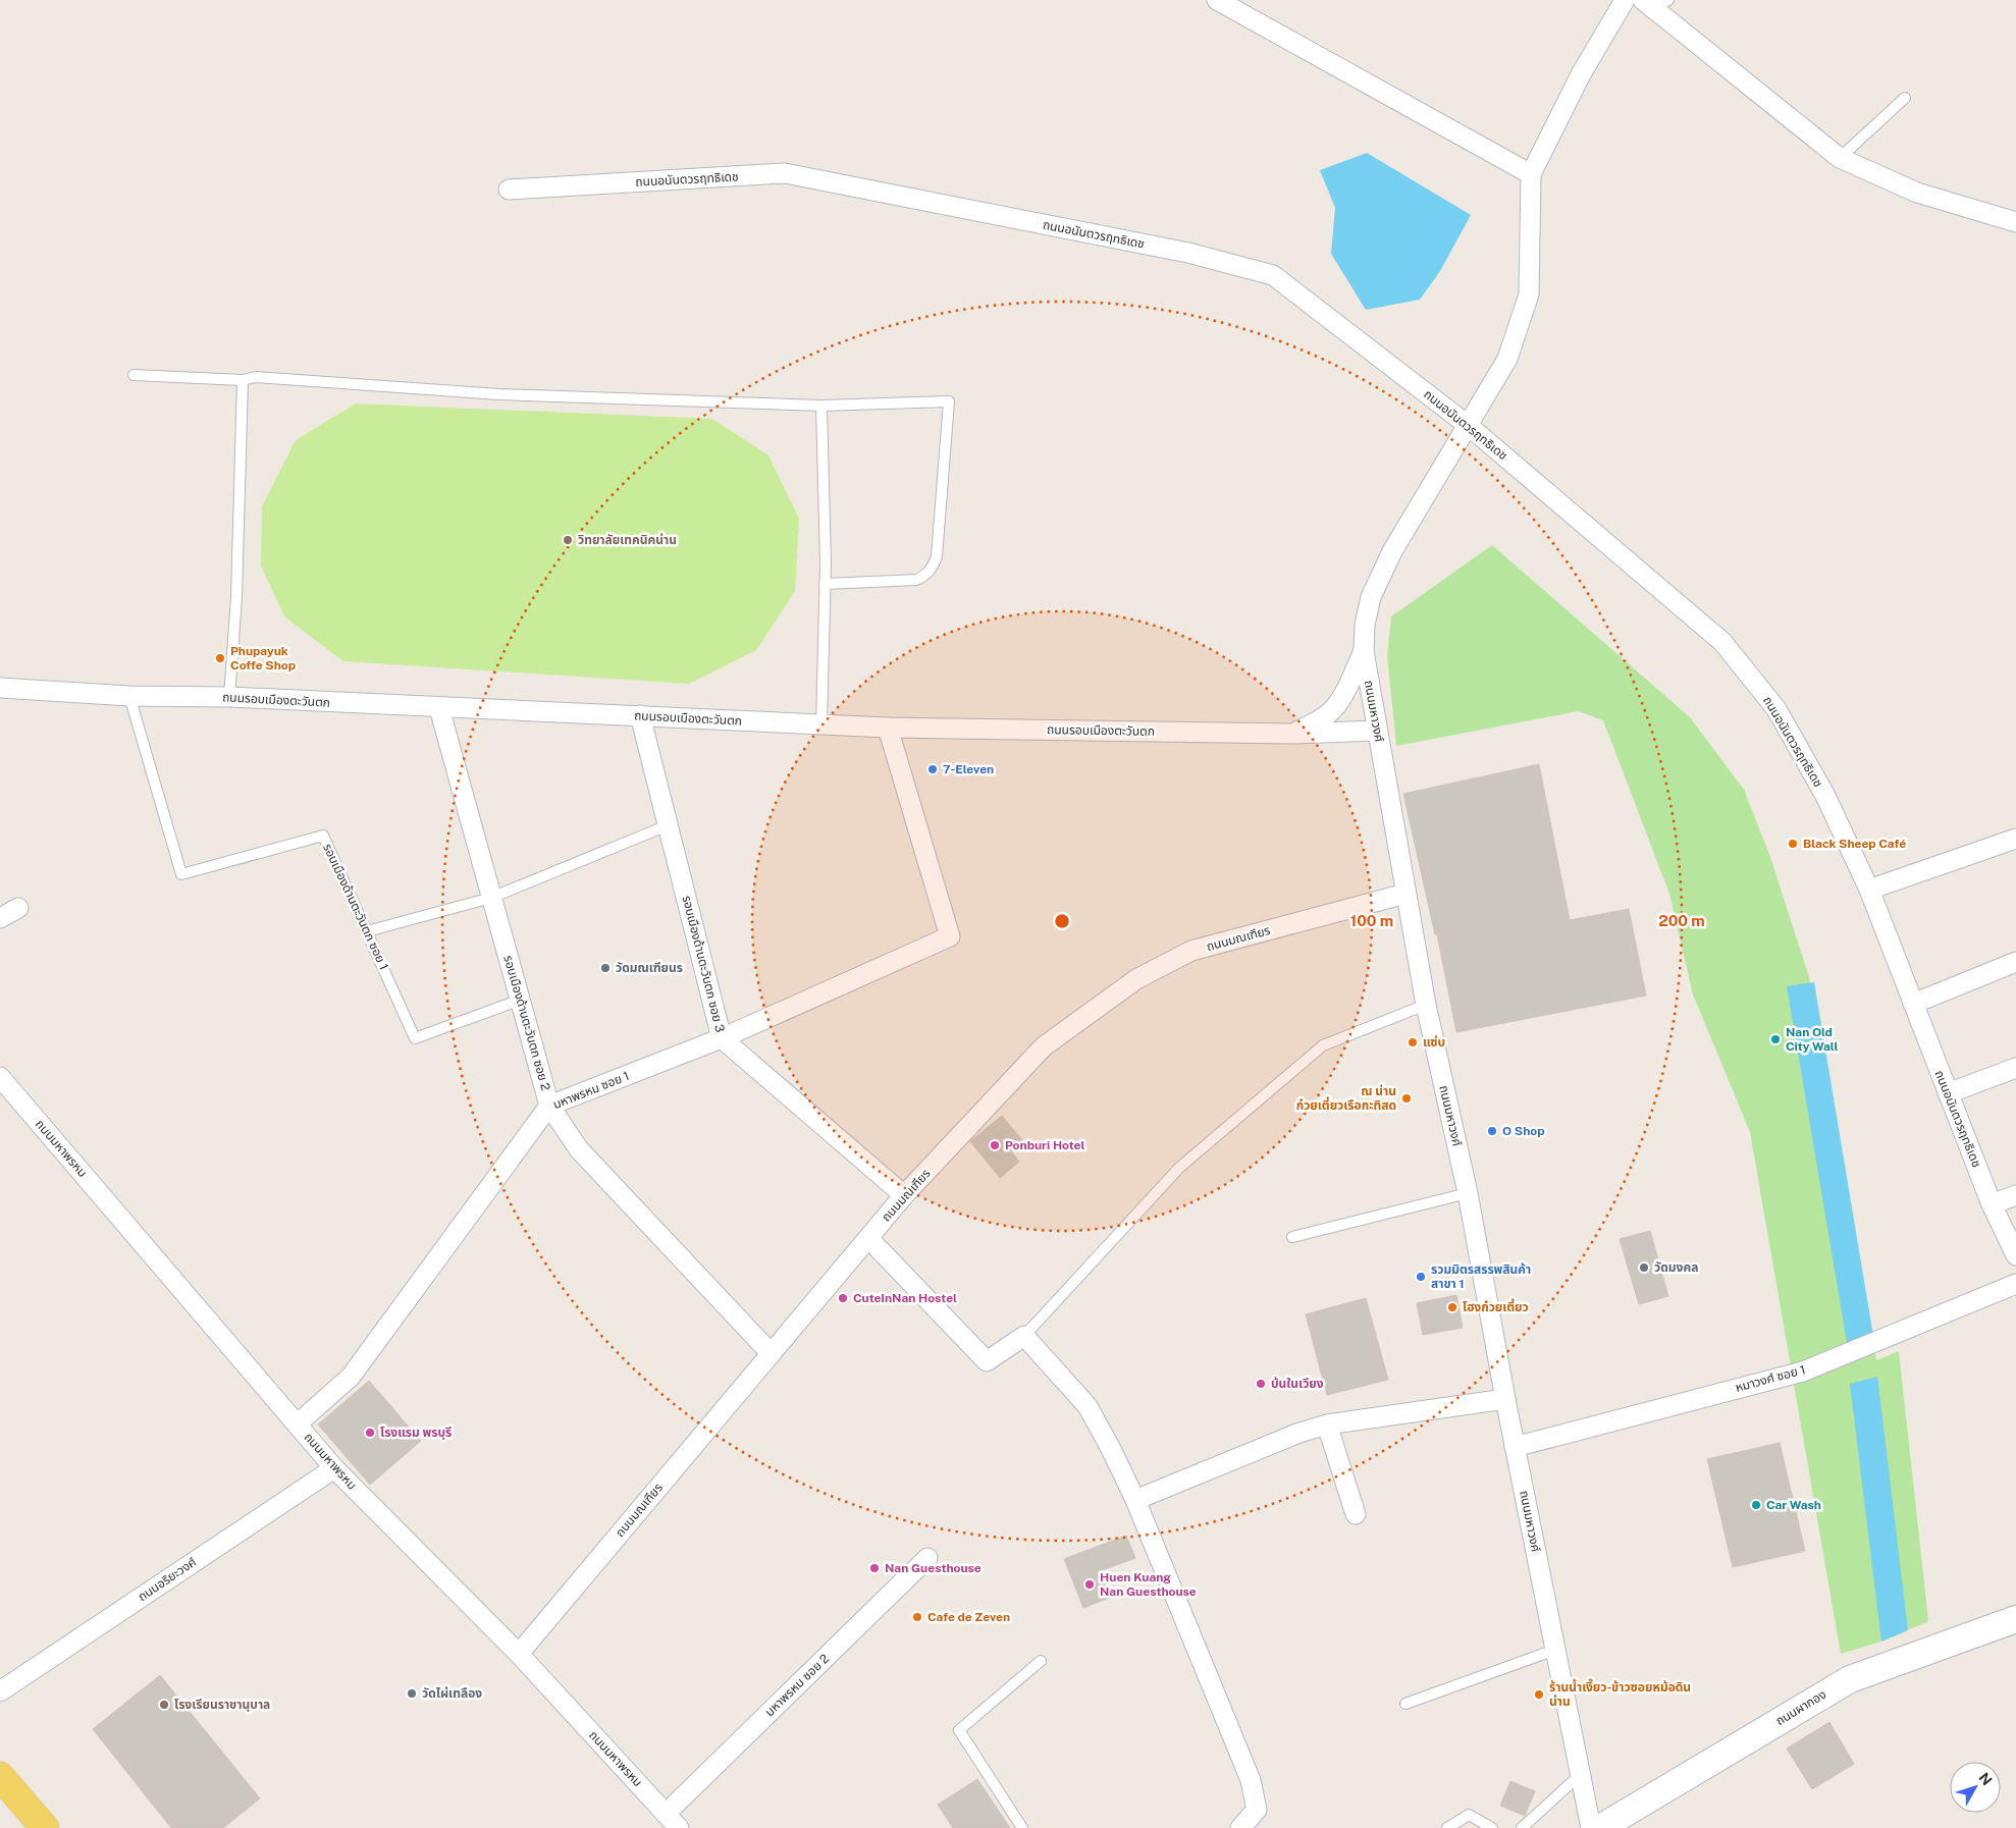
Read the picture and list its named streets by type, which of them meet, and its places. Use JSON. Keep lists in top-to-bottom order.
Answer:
{
  "streets": {
    "main road": ["ถนนผากอง"],
    "street": [
      "ถนนอนันตวรฤทธิเดช",
      "ถนนรอบเมืองตะวันตก",
      "ถนนมหาวงศ์",
      "ถนนมณเฑียร",
      "รอบเมืองด้านตะวันตก ซอย 3",
      "รอบเมืองด้านตะวันตก ซอย 2",
      "มหาพรหม ซอย 1",
      "ถนนมหาพรหม",
      "หมาวงศ์ ซอย 1",
      "ถนนอริยะวงศ์",
      "มหาพรหม ซอย 2"
    ],
    "lane": ["รอบเมืองด้านตะวันตก ซอย 1"]
  },
  "crossings": [
    ["ถนนอนันตวรฤทธิเดช", "ถนนมหาวงศ์"],
    ["ถนนรอบเมืองตะวันตก", "ถนนมหาวงศ์"],
    ["ถนนรอบเมืองตะวันตก", "รอบเมืองด้านตะวันตก ซอย 1"],
    ["ถนนรอบเมืองตะวันตก", "รอบเมืองด้านตะวันตก ซอย 3"],
    ["ถนนรอบเมืองตะวันตก", "รอบเมืองด้านตะวันตก ซอย 2"],
    ["ถนนรอบเมืองตะวันตก", "มหาพรหม ซอย 1"],
    ["ถนนมหาวงศ์", "ถนนมณเฑียร"],
    ["ถนนมหาวงศ์", "หมาวงศ์ ซอย 1"],
    ["รอบเมืองด้านตะวันตก ซอย 1", "รอบเมืองด้านตะวันตก ซอย 2"],
    ["ถนนมณเฑียร", "รอบเมืองด้านตะวันตก ซอย 3"],
    ["ถนนมณเฑียร", "รอบเมืองด้านตะวันตก ซอย 2"],
    ["ถนนมณเฑียร", "ถนนมหาพรหม"],
    ["รอบเมืองด้านตะวันตก ซอย 3", "มหาพรหม ซอย 1"],
    ["รอบเมืองด้านตะวันตก ซอย 2", "มหาพรหม ซอย 1"],
    ["มหาพรหม ซอย 1", "ถนนมหาพรหม"],
    ["ถนนมหาพรหม", "ถนนอริยะวงศ์"],
    ["ถนนมหาพรหม", "มหาพรหม ซอย 2"]
  ],
  "places": [
    "วิทยาลัยเทคนิคน่าน",
    "Phupayuk Coffe Shop",
    "7-Eleven",
    "Black Sheep Café",
    "วัดมณเฑียนร",
    "Nan Old City Wall",
    "แซ่บ",
    "ณ น่าน ก๋วยเตี๋ยวเรือกะทิสด",
    "O Shop",
    "Ponburi Hotel",
    "วัดมงคล",
    "รวมมิตรสรรพสินค้า สาขา 1",
    "CuteInNan Hostel",
    "โฮงก๋วยเตี๋ยว",
    "บ้นในเวียง",
    "โรงแรม พรบุรี",
    "Car Wash",
    "Nan Guesthouse",
    "Huen Kuang Nan Guesthouse",
    "Cafe de Zeven",
    "วัดไผ่เทลือง",
    "ร้านน้ำเงี๊ยว-ข้าวซอยหม้อดิน น่าน",
    "โรงเรียนราชานุบาล"
  ],
  "north": "top right",
  "rings": ["100 m", "200 m"]
}
